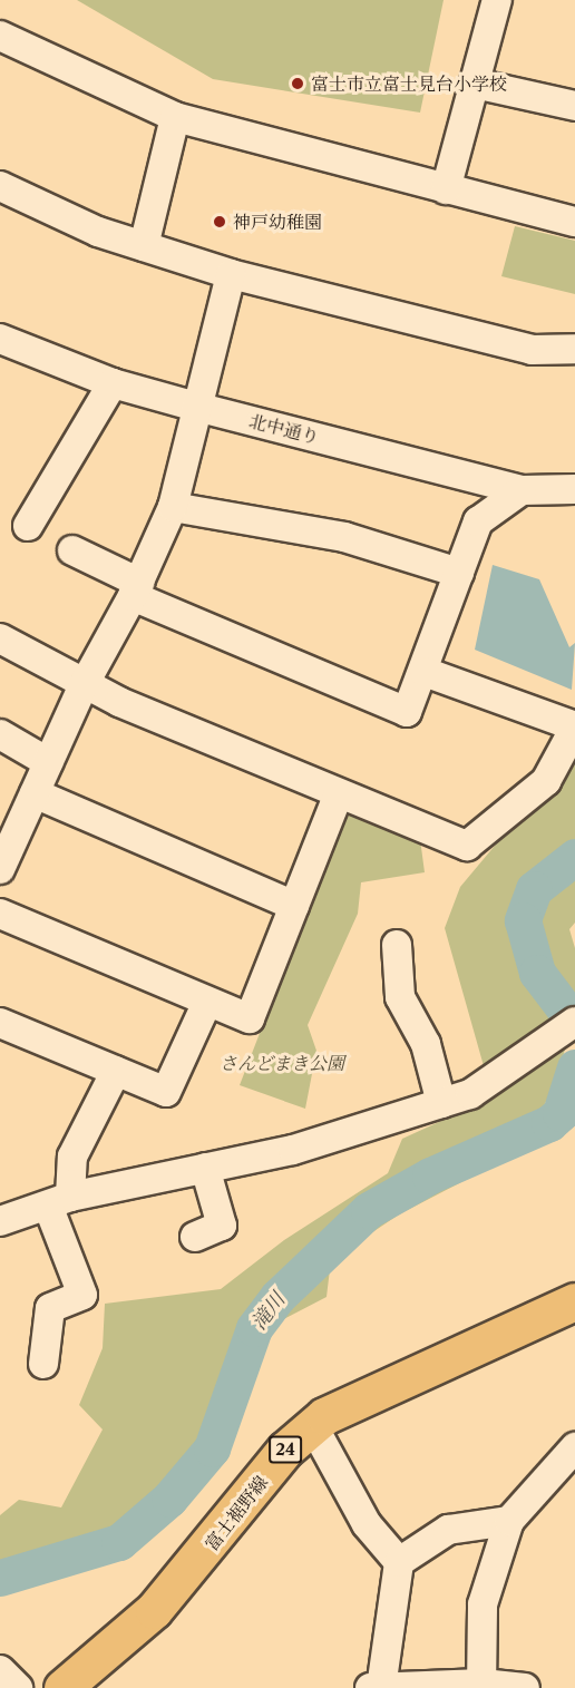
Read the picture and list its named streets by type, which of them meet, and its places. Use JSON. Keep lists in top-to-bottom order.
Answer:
{
  "streets": {
    "main road": ["24", "富士裾野線"],
    "street": ["北中通り"]
  },
  "water": ["滝川"],
  "parks": ["さんどまき公園"],
  "places": ["富士市立富士見台小学校", "神戸幼稚園"]
}
